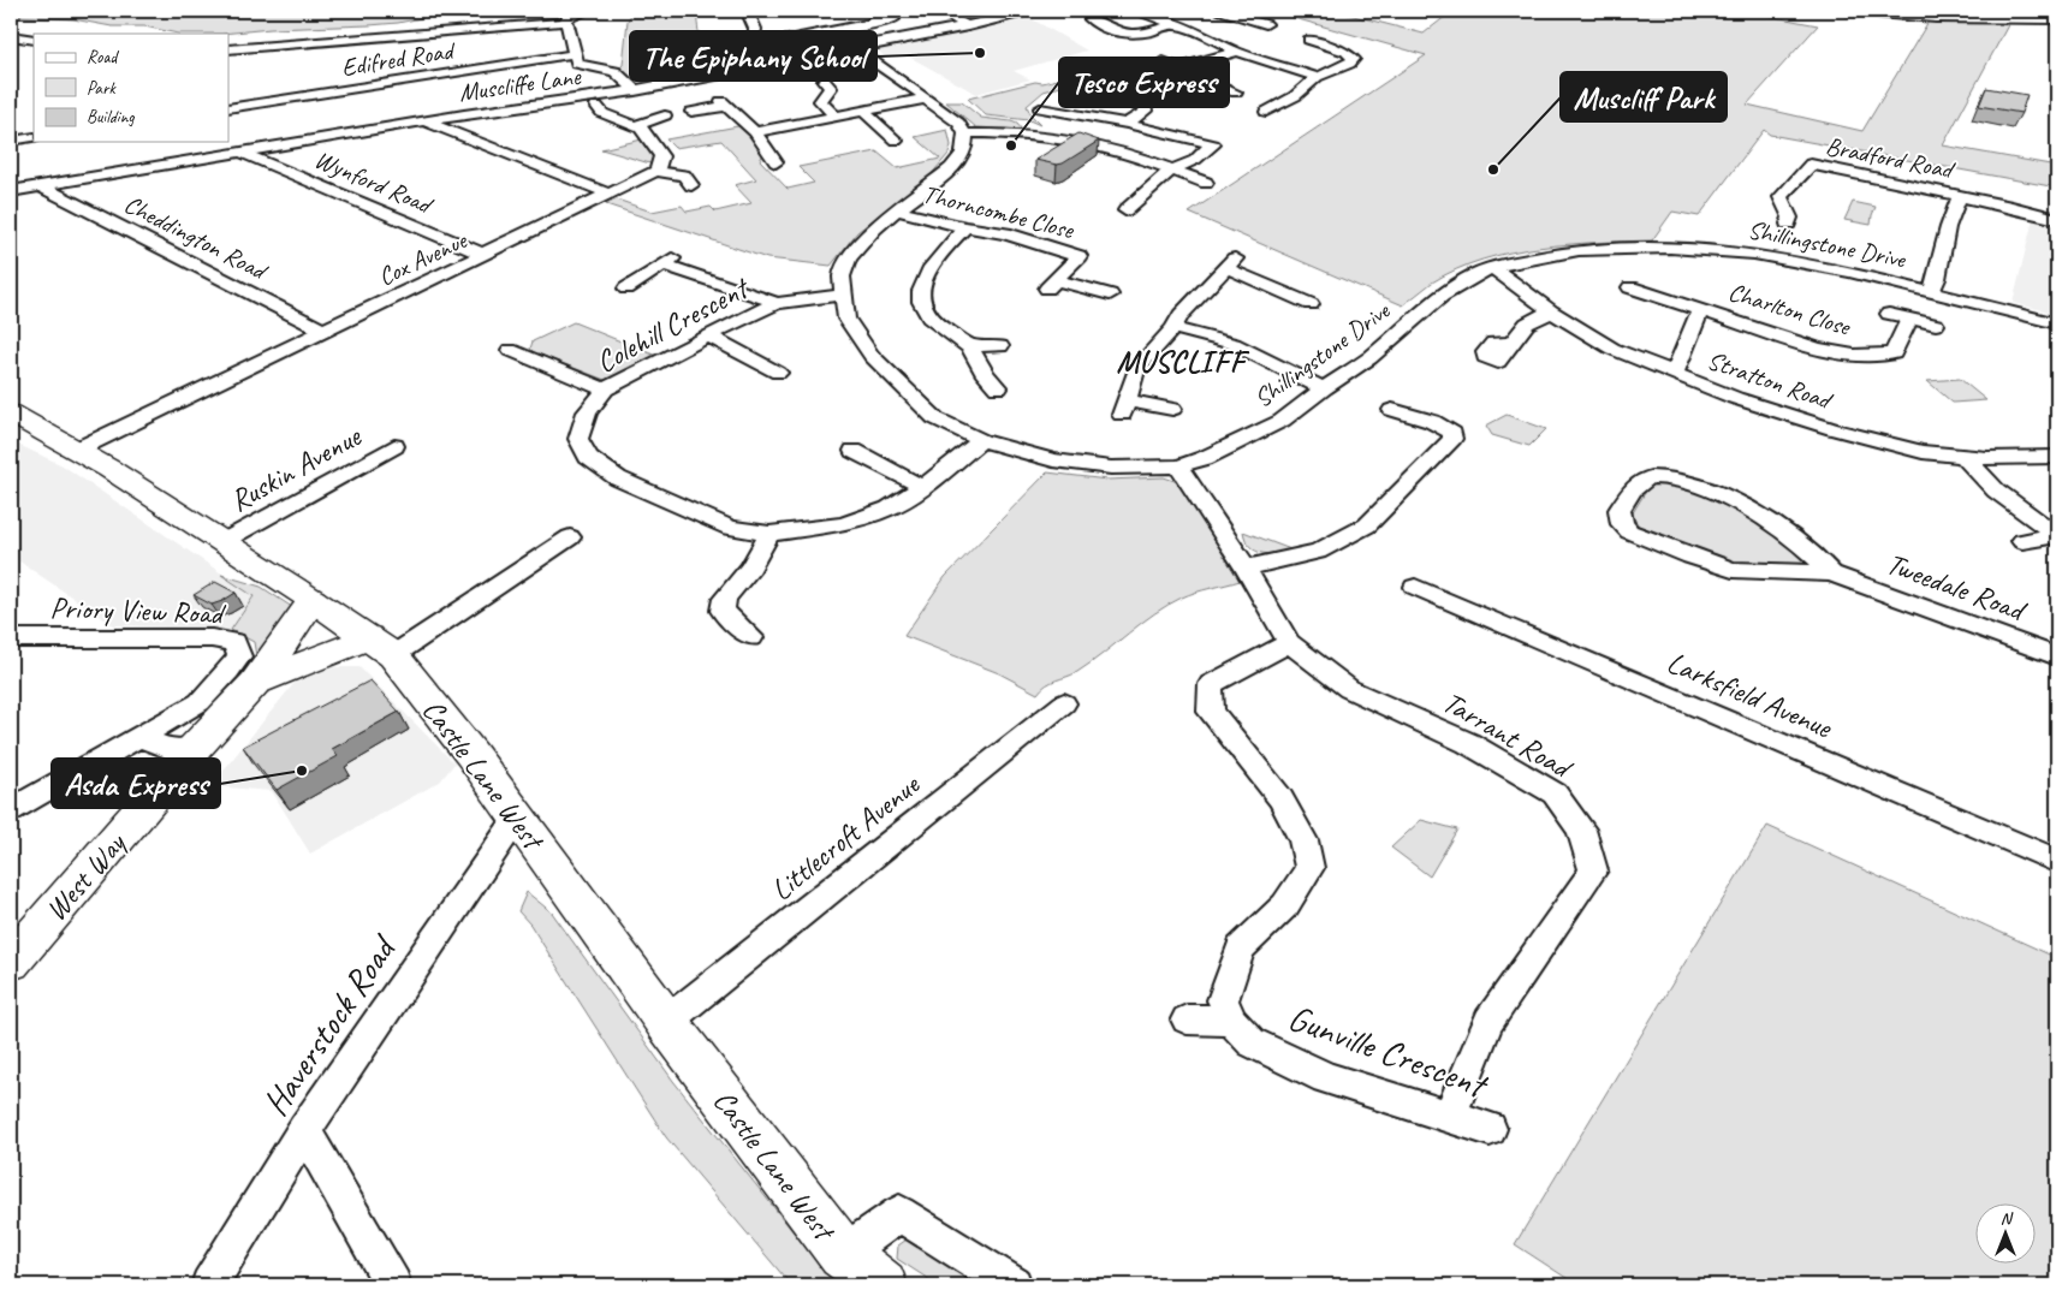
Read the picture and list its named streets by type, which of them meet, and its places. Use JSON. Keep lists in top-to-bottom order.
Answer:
{
  "streets": {
    "main road": ["Castle Lane West", "West Way"],
    "street": [
      "Edifred Road",
      "Muscliffe Lane",
      "Bradford Road",
      "Wynford Road",
      "Thorncombe Close",
      "Cheddington Road",
      "Shillingstone Drive",
      "Cox Avenue",
      "Charlton Close",
      "Colehill Crescent",
      "Stratton Road",
      "Ruskin Avenue",
      "Tweedale Road",
      "Priory View Road",
      "Larksfield Avenue",
      "Tarrant Road",
      "Littlecroft Avenue",
      "Haverstock Road",
      "Gunville Crescent"
    ]
  },
  "crossings": [
    ["Muscliffe Lane", "Wynford Road"],
    ["Muscliffe Lane", "Cheddington Road"],
    ["Bradford Road", "Shillingstone Drive"],
    ["Wynford Road", "Cox Avenue"],
    ["Thorncombe Close", "Shillingstone Drive"],
    ["Cheddington Road", "Cox Avenue"],
    ["Shillingstone Drive", "Colehill Crescent"],
    ["Shillingstone Drive", "Stratton Road"],
    ["Shillingstone Drive", "Tarrant Road"],
    ["Cox Avenue", "Castle Lane West"],
    ["Charlton Close", "Stratton Road"],
    ["Ruskin Avenue", "Castle Lane West"],
    ["Tarrant Road", "Gunville Crescent"],
    ["Castle Lane West", "Littlecroft Avenue"],
    ["Castle Lane West", "West Way"],
    ["Castle Lane West", "Haverstock Road"]
  ],
  "districts": ["MUSCLIFF"],
  "places": [
    "The Epiphany School",
    "Tesco Express",
    "Muscliff Park",
    "Asda Express"
  ],
  "legend": ["Road", "Park", "Building"],
  "north": "top"
}
